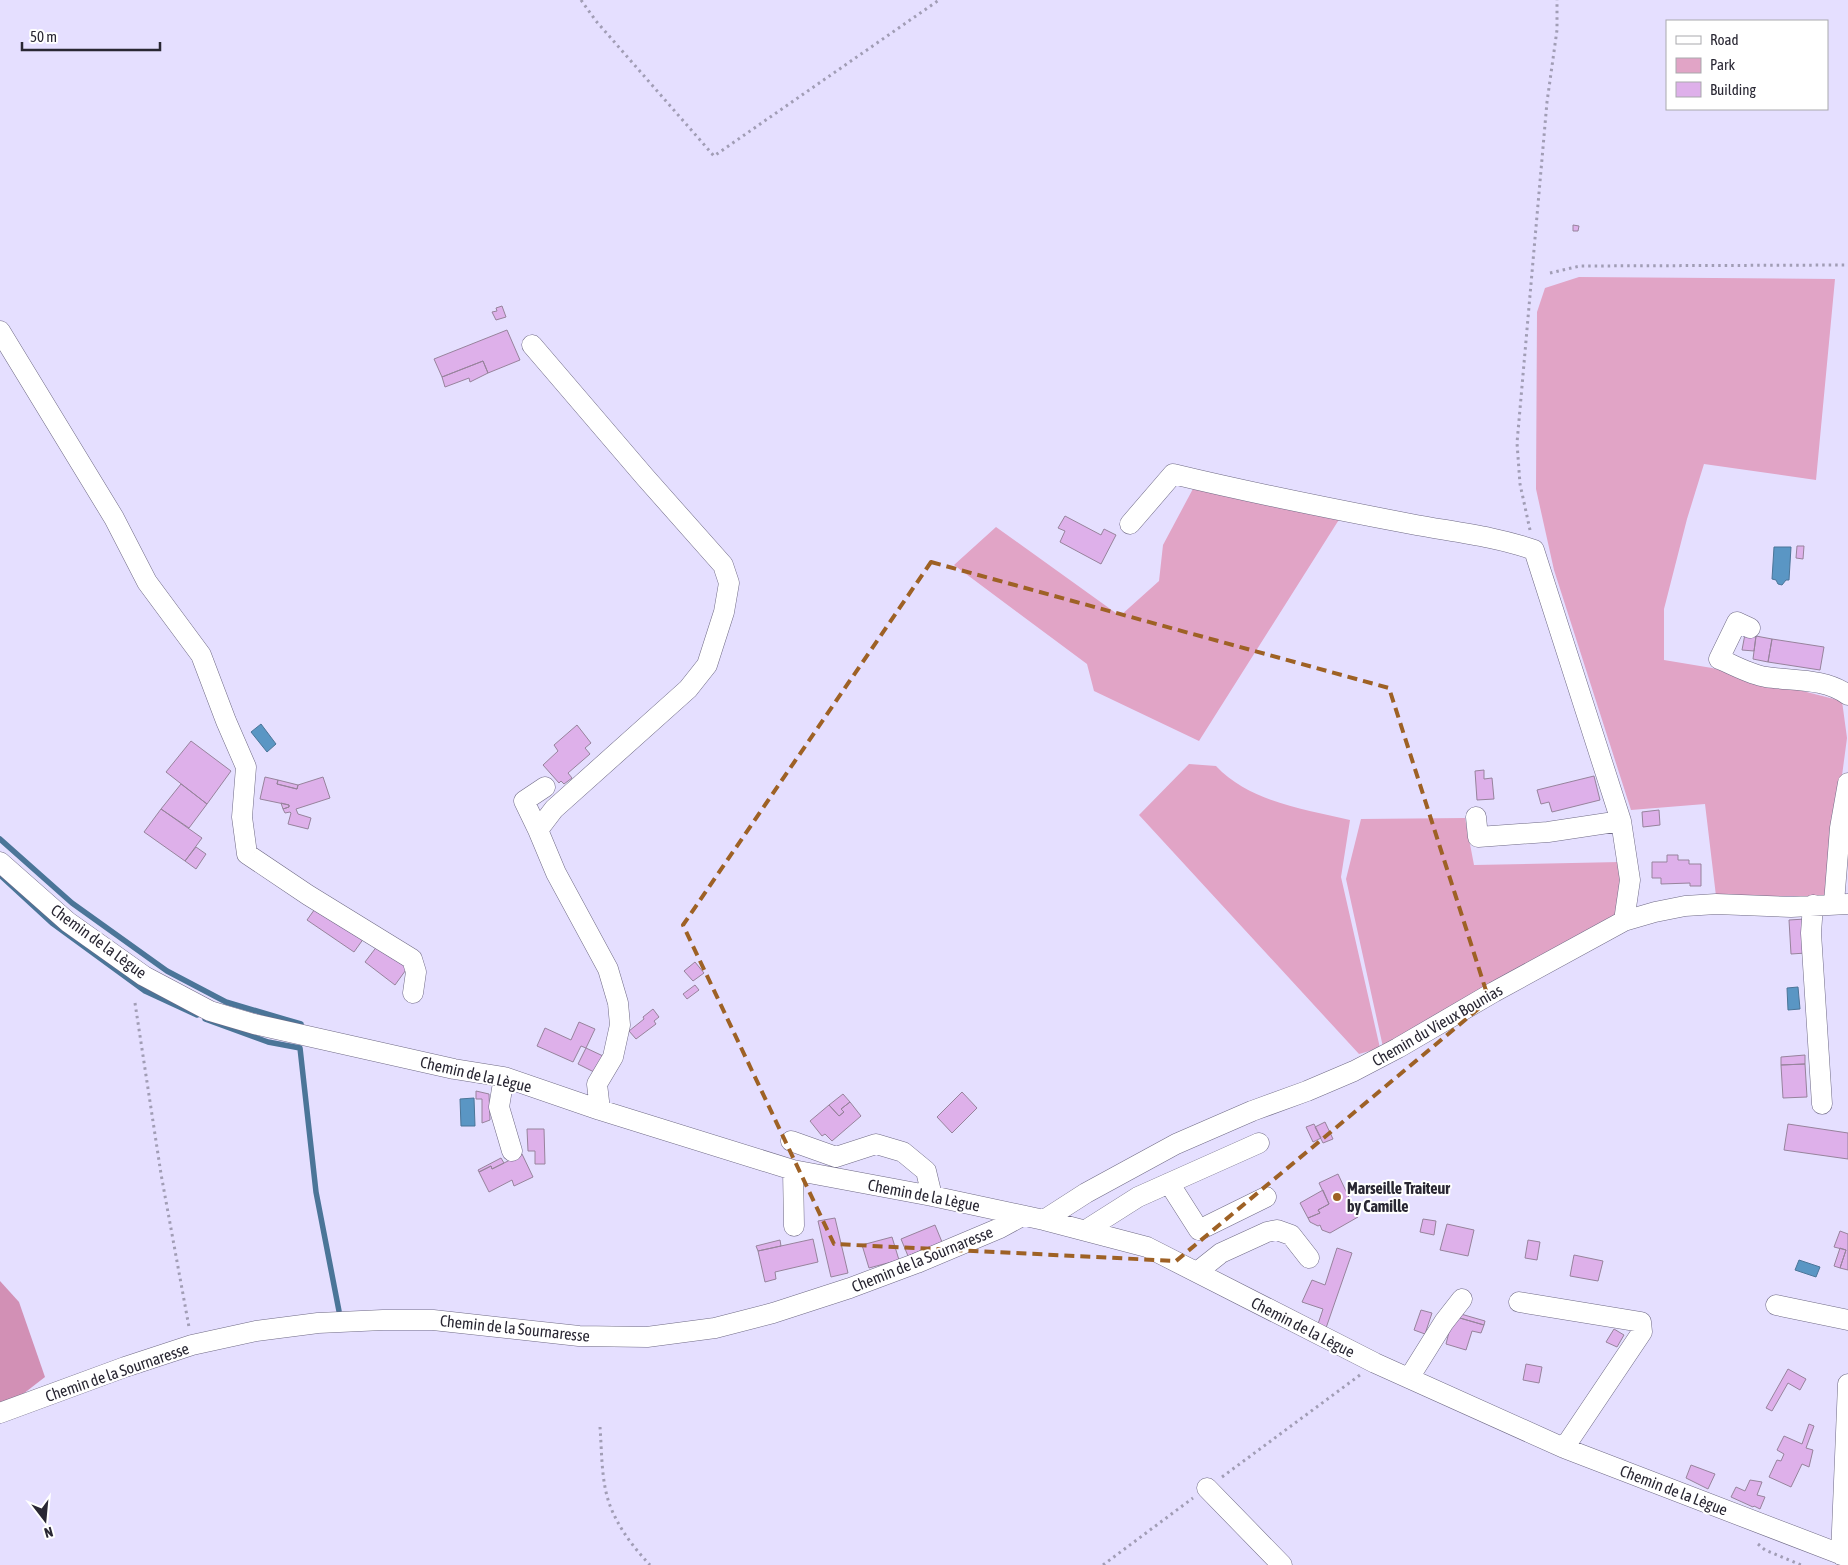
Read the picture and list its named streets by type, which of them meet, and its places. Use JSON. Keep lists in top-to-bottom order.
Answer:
{
  "streets": {
    "street": ["Chemin de la Lègue", "Chemin du Vieux Bounias", "Chemin de la Sournaresse"]
  },
  "crossings": [
    ["Chemin de la Lègue", "Chemin du Vieux Bounias"],
    ["Chemin de la Lègue", "Chemin de la Sournaresse"]
  ],
  "places": ["Marseille Traiteur by Camille"],
  "legend": ["Road", "Park", "Building"],
  "scale_bar": "50 m",
  "north": "bottom"
}
